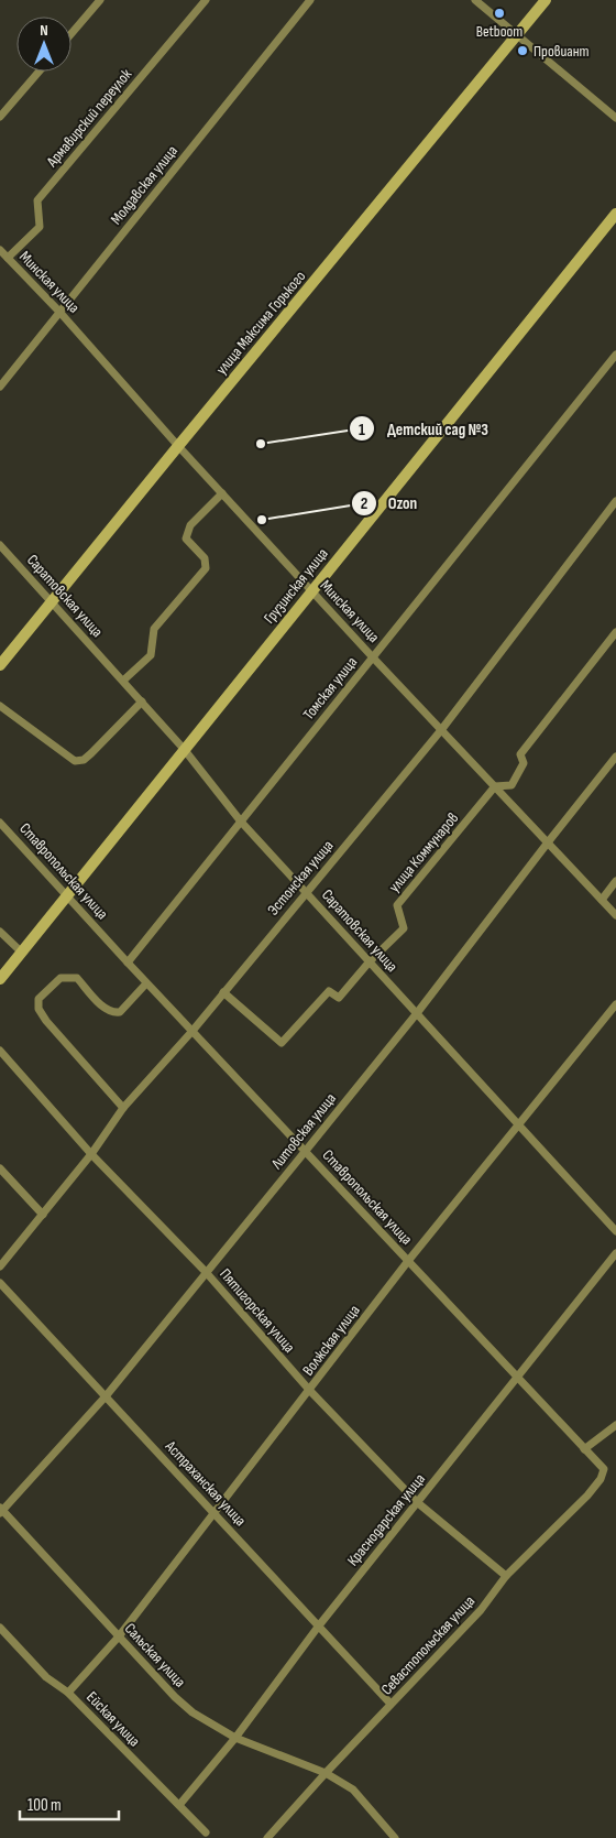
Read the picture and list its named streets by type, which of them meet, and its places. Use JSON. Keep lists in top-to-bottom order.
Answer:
{
  "streets": {
    "main road": ["улица Максима Горького", "Грузинская улица"],
    "street": [
      "Армавирский переулок",
      "Молдавская улица",
      "Минская улица",
      "Саратовская улица",
      "Томская улица",
      "улица Коммунаров",
      "Ставропольская улица",
      "Эстонская улица",
      "Литовская улица",
      "Пятигорская улица",
      "Волжская улица",
      "Астраханская улица",
      "Краснодарская улица",
      "Севастопольская улица",
      "Сальская улица",
      "Ейская улица"
    ]
  },
  "crossings": [
    ["Армавирский переулок", "Минская улица"],
    ["Молдавская улица", "Минская улица"],
    ["Минская улица", "улица Максима Горького"],
    ["Минская улица", "Грузинская улица"],
    ["Минская улица", "Томская улица"],
    ["Минская улица", "улица Коммунаров"],
    ["Минская улица", "Эстонская улица"],
    ["Минская улица", "Литовская улица"],
    ["улица Максима Горького", "Саратовская улица"],
    ["Грузинская улица", "Саратовская улица"],
    ["Грузинская улица", "Ставропольская улица"],
    ["Саратовская улица", "Томская улица"],
    ["Саратовская улица", "улица Коммунаров"],
    ["Саратовская улица", "Эстонская улица"],
    ["Саратовская улица", "Литовская улица"],
    ["Саратовская улица", "Волжская улица"],
    ["Томская улица", "Ставропольская улица"],
    ["улица Коммунаров", "Эстонская улица"],
    ["Ставропольская улица", "Эстонская улица"],
    ["Ставропольская улица", "Литовская улица"],
    ["Ставропольская улица", "Волжская улица"],
    ["Ставропольская улица", "Краснодарская улица"],
    ["Ставропольская улица", "Севастопольская улица"],
    ["Эстонская улица", "Пятигорская улица"],
    ["Литовская улица", "Пятигорская улица"],
    ["Литовская улица", "Астраханская улица"],
    ["Литовская улица", "Сальская улица"],
    ["Пятигорская улица", "Волжская улица"],
    ["Пятигорская улица", "Краснодарская улица"],
    ["Пятигорская улица", "Севастопольская улица"],
    ["Волжская улица", "Астраханская улица"],
    ["Волжская улица", "Сальская улица"],
    ["Волжская улица", "Ейская улица"],
    ["Астраханская улица", "Краснодарская улица"],
    ["Астраханская улица", "Севастопольская улица"],
    ["Краснодарская улица", "Сальская улица"],
    ["Краснодарская улица", "Ейская улица"],
    ["Севастопольская улица", "Сальская улица"]
  ],
  "places": [
    "Betboom",
    "Провиант",
    "Детский сад №3",
    "Ozon"
  ],
  "scale_bar": "100 m",
  "north": "top"
}
